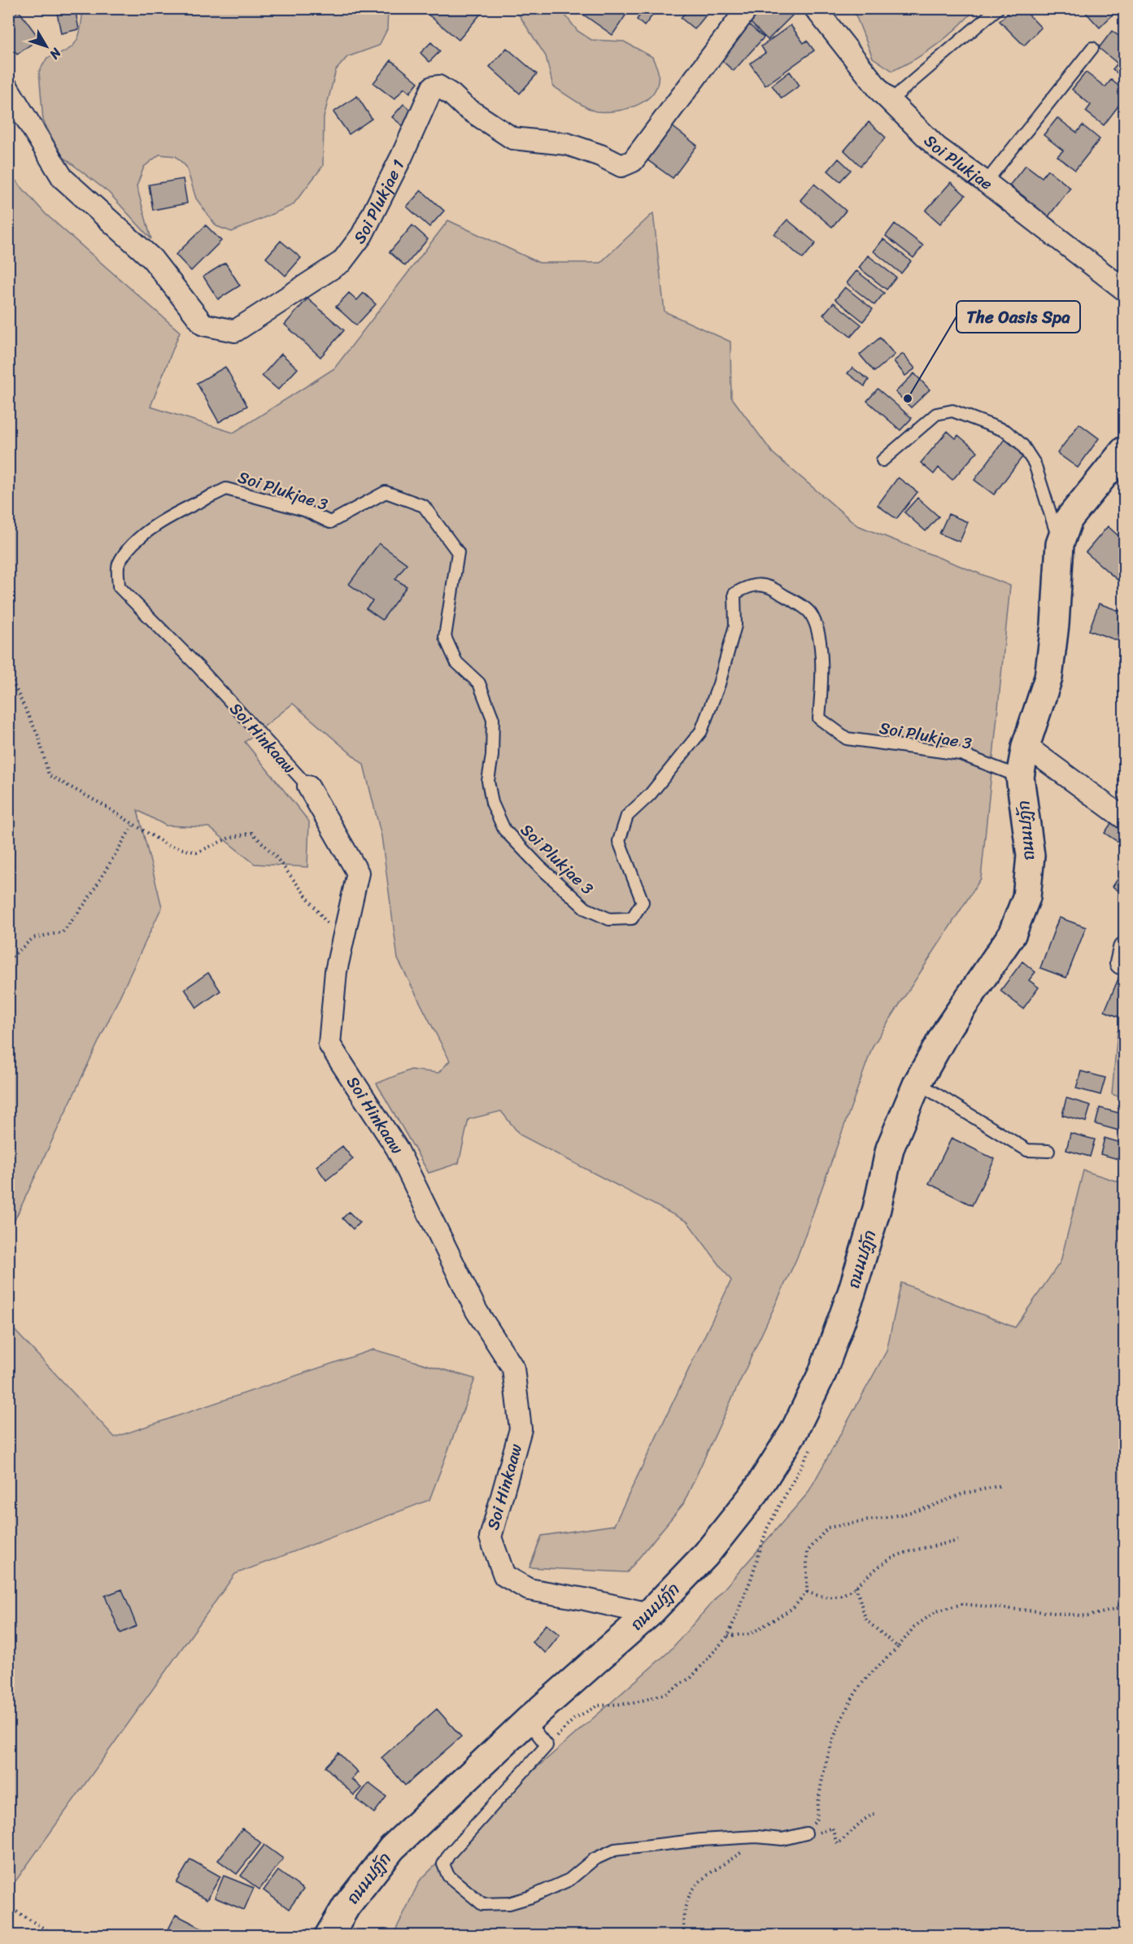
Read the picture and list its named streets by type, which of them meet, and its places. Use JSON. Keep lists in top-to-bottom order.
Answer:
{
  "streets": {
    "main road": ["ถนนปฏัก"],
    "street": ["Soi Plukjae", "Soi Plukjae 1", "Soi Hinkaaw"],
    "lane": ["Soi Plukjae 3"]
  },
  "crossings": [
    ["Soi Plukjae 3", "Soi Hinkaaw"],
    ["Soi Plukjae 3", "ถนนปฏัก"],
    ["Soi Hinkaaw", "ถนนปฏัก"]
  ],
  "places": ["The Oasis Spa"],
  "north": "bottom right"
}
